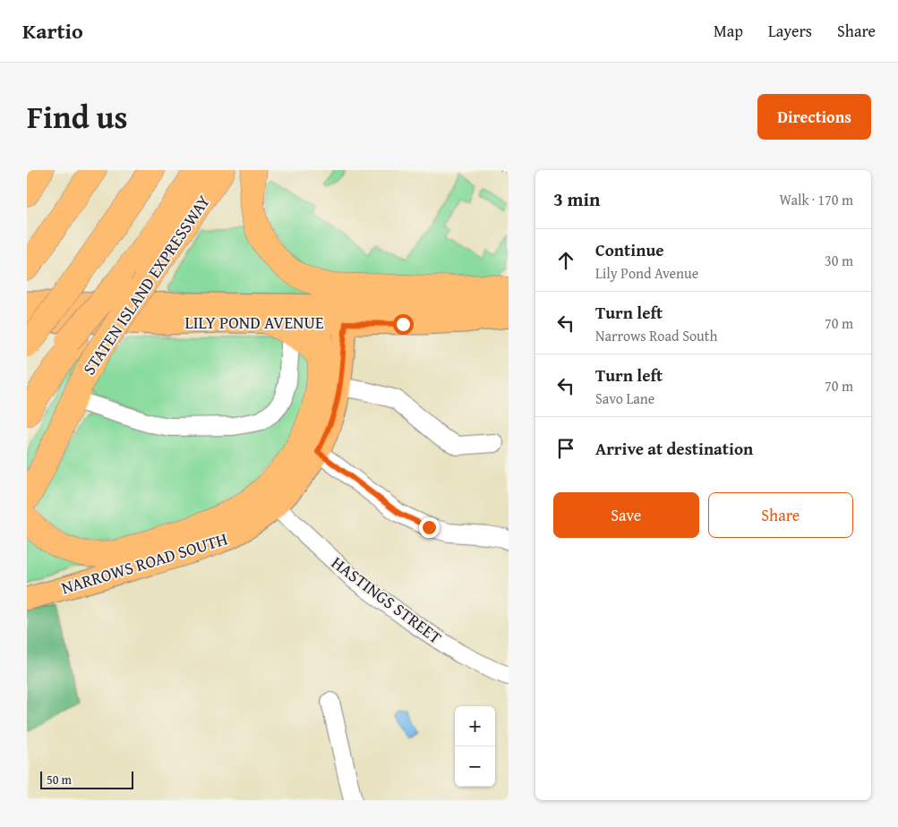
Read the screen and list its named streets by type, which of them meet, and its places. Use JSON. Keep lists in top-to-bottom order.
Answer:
{
  "streets": {
    "highway": ["STATEN ISLAND EXPRESSWAY"],
    "main road": ["LILY POND AVENUE", "NARROWS ROAD SOUTH"],
    "street": ["HASTINGS STREET"]
  },
  "crossings": [
    ["LILY POND AVENUE", "NARROWS ROAD SOUTH"],
    ["NARROWS ROAD SOUTH", "HASTINGS STREET"]
  ],
  "scale_bar": "50 m",
  "page": {
    "header": "Kartio",
    "nav": ["Map", "Layers", "Share"],
    "title": "Find us",
    "buttons": [
      "Directions",
      ["Save", "Share"]
    ],
    "heading": ["3 min", "Walk · 170 m"],
    "list": [
      ["Continue", "Lily Pond Avenue", "30 m"],
      ["Turn left", "Narrows Road South", "70 m"],
      ["Turn left", "Savo Lane", "70 m"],
      "Arrive at destination"
    ],
    "map_buttons": ["+", "−"],
    "scale": "50 m"
  }
}
